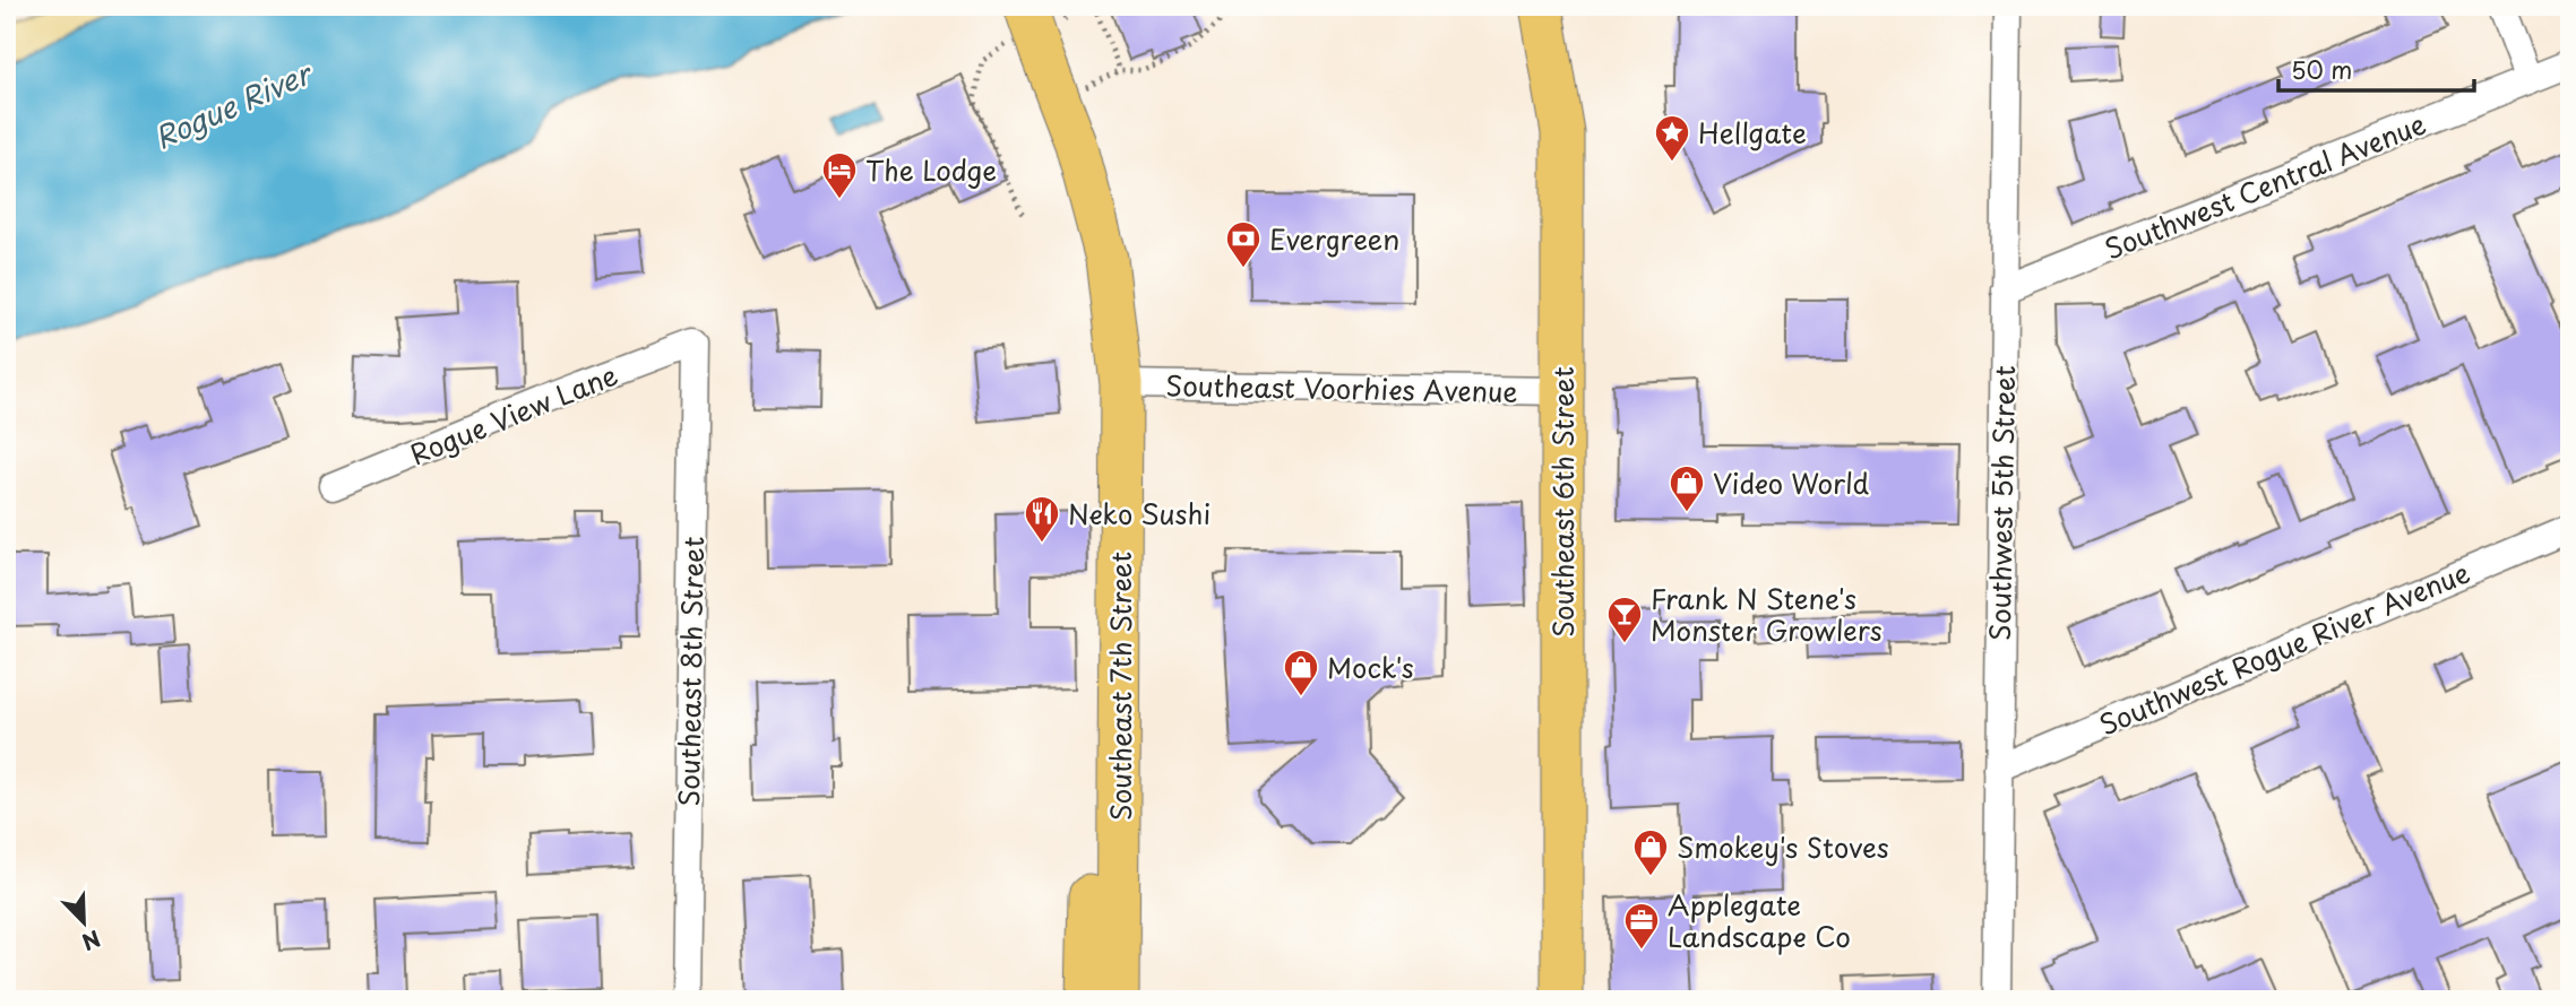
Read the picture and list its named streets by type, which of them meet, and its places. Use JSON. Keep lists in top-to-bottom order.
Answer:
{
  "streets": {
    "highway": ["Southeast 6th Street", "Southeast 7th Street"],
    "street": [
      "Southwest Central Avenue",
      "Southeast Voorhies Avenue",
      "Rogue View Lane",
      "Southwest 5th Street",
      "Southwest Rogue River Avenue",
      "Southeast 8th Street"
    ]
  },
  "crossings": [
    ["Southwest Central Avenue", "Southwest 5th Street"],
    ["Southeast Voorhies Avenue", "Southeast 6th Street"],
    ["Southeast Voorhies Avenue", "Southeast 7th Street"],
    ["Rogue View Lane", "Southeast 8th Street"],
    ["Southwest 5th Street", "Southwest Rogue River Avenue"]
  ],
  "water": ["Rogue River"],
  "places": {
    "place": ["Hellgate"],
    "hotel": ["The Lodge"],
    "bank": ["Evergreen"],
    "shop": ["Video World", "Mock's", "Smokey's Stoves"],
    "restaurant": ["Neko Sushi"],
    "bar": ["Frank N Stene's Monster Growlers"],
    "office": ["Applegate Landscape Co"]
  },
  "scale_bar": "50 m",
  "north": "bottom right"
}
